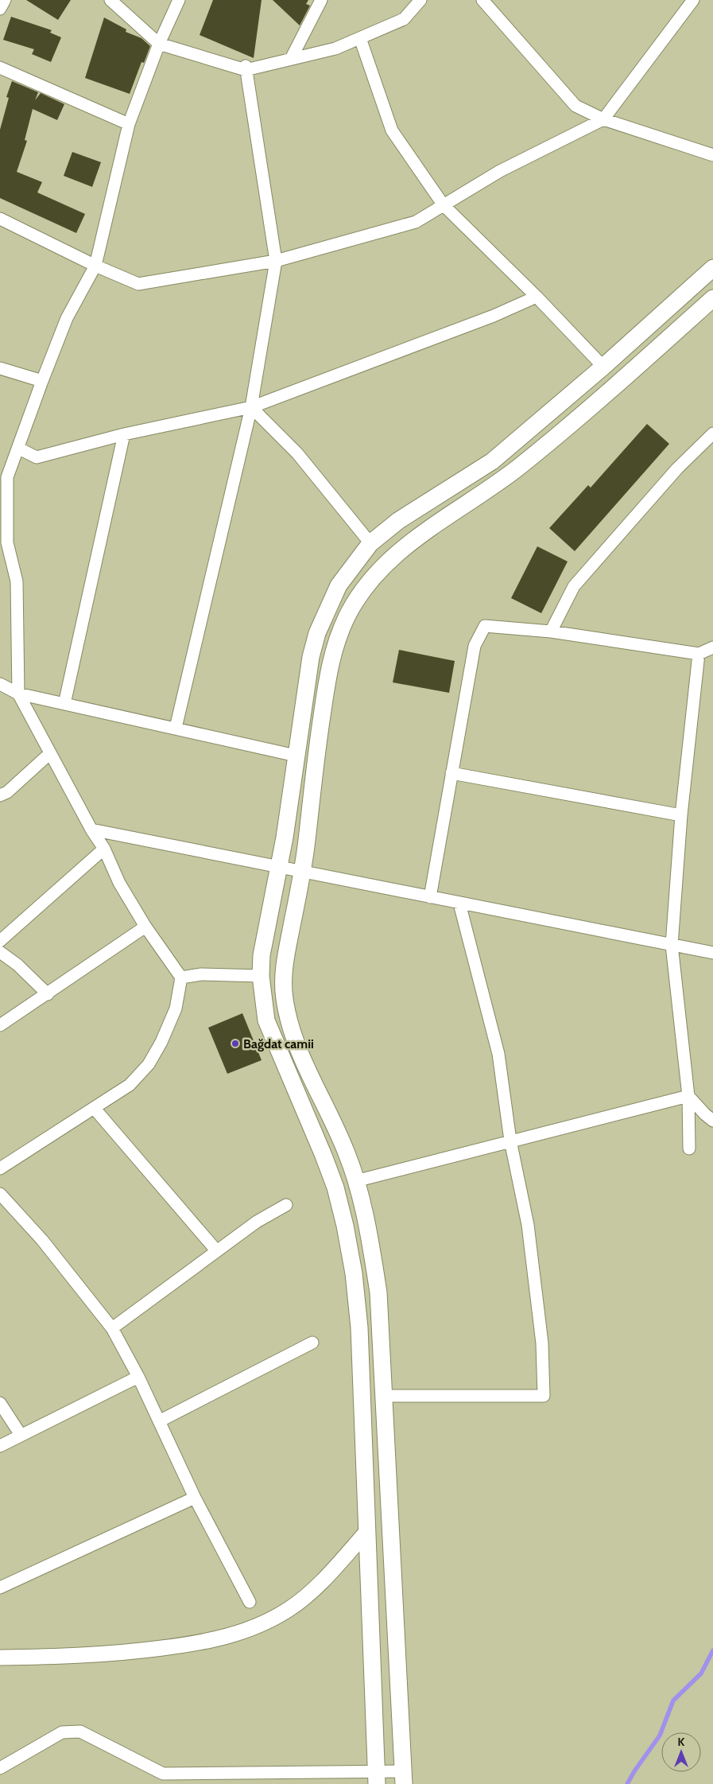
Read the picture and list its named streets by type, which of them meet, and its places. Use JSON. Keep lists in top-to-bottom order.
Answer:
{
  "places": ["Bağdat camii"],
  "north": "top"
}
